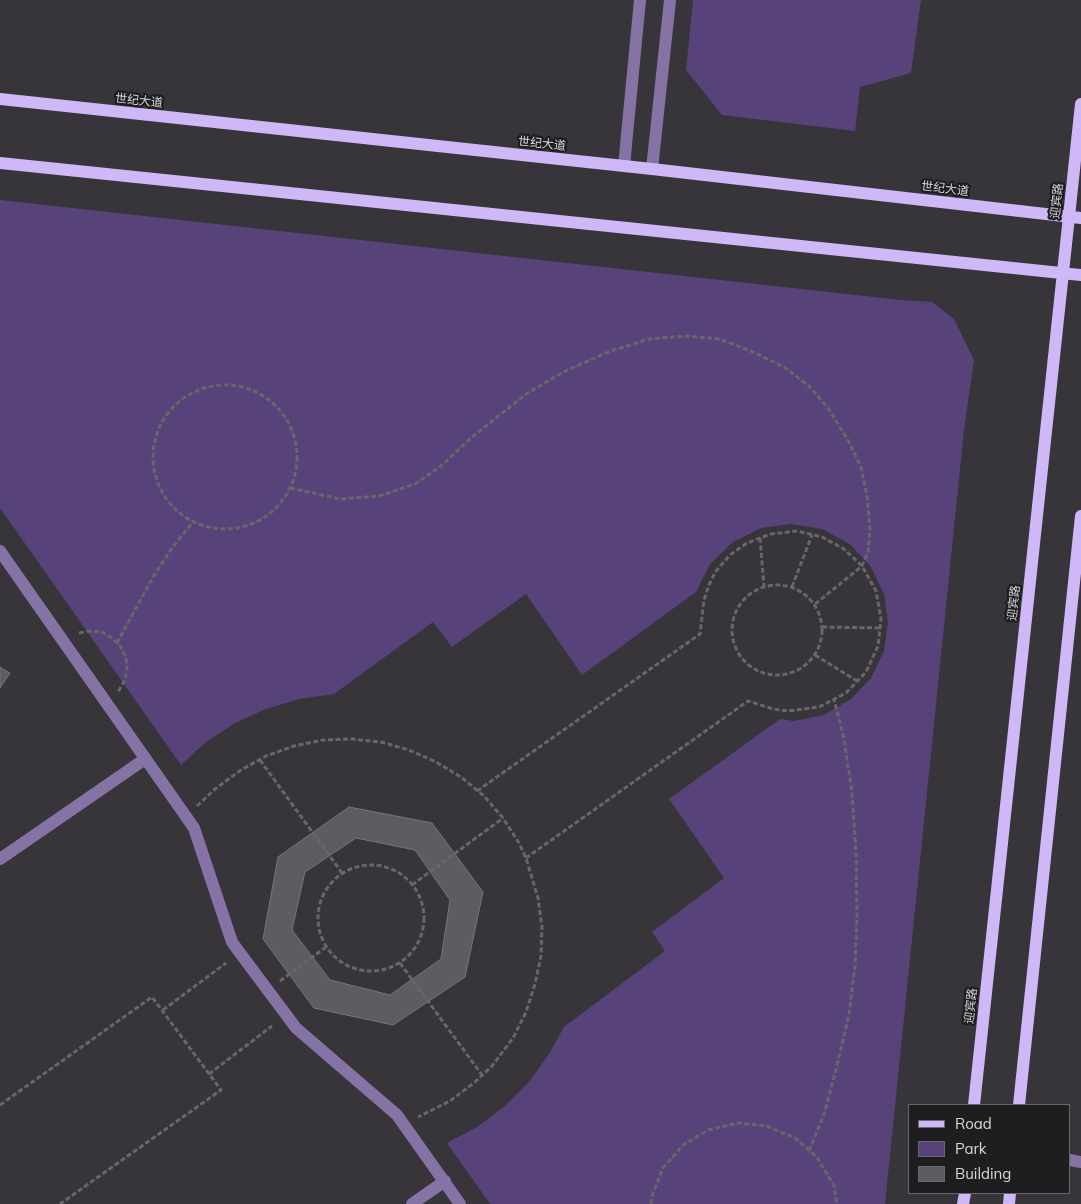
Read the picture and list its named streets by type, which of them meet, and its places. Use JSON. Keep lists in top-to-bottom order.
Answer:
{
  "streets": {
    "main road": ["世纪大道", "迎宾路"]
  },
  "crossings": [
    ["世纪大道", "迎宾路"]
  ],
  "legend": ["Road", "Park", "Building"]
}
